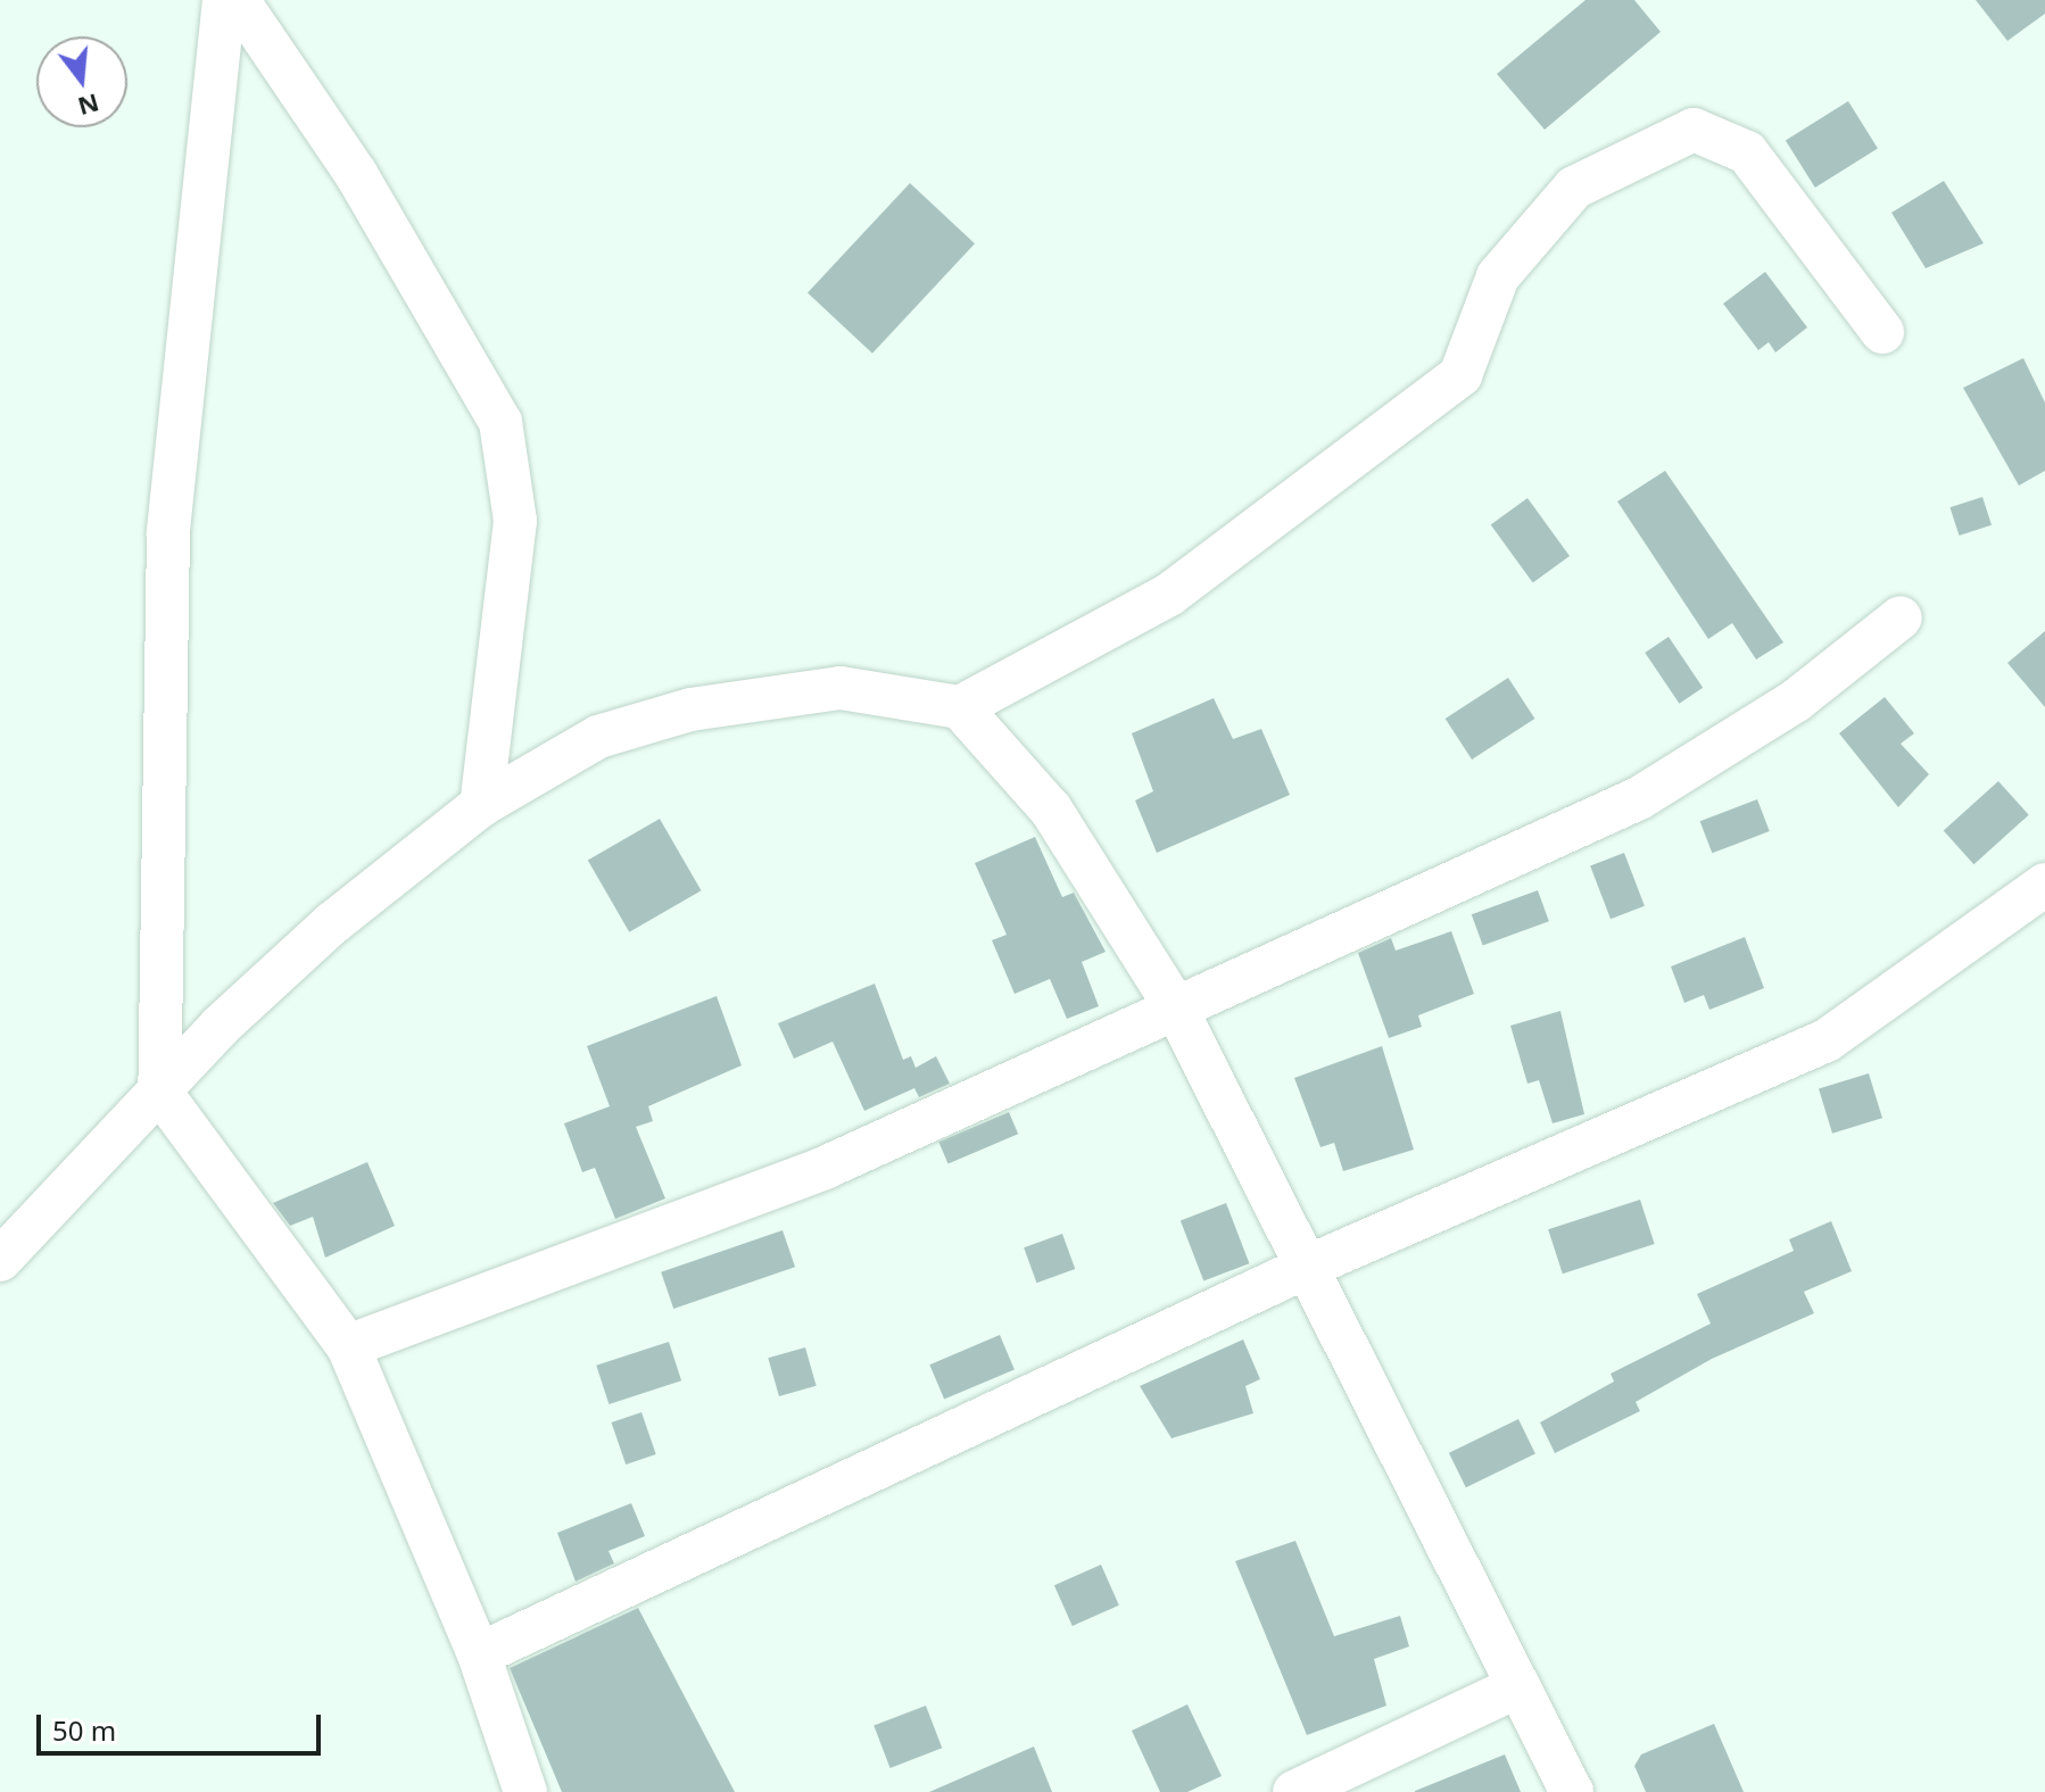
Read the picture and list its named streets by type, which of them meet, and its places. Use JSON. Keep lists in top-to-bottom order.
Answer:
{
  "scale_bar": "50 m",
  "north": "bottom"
}
